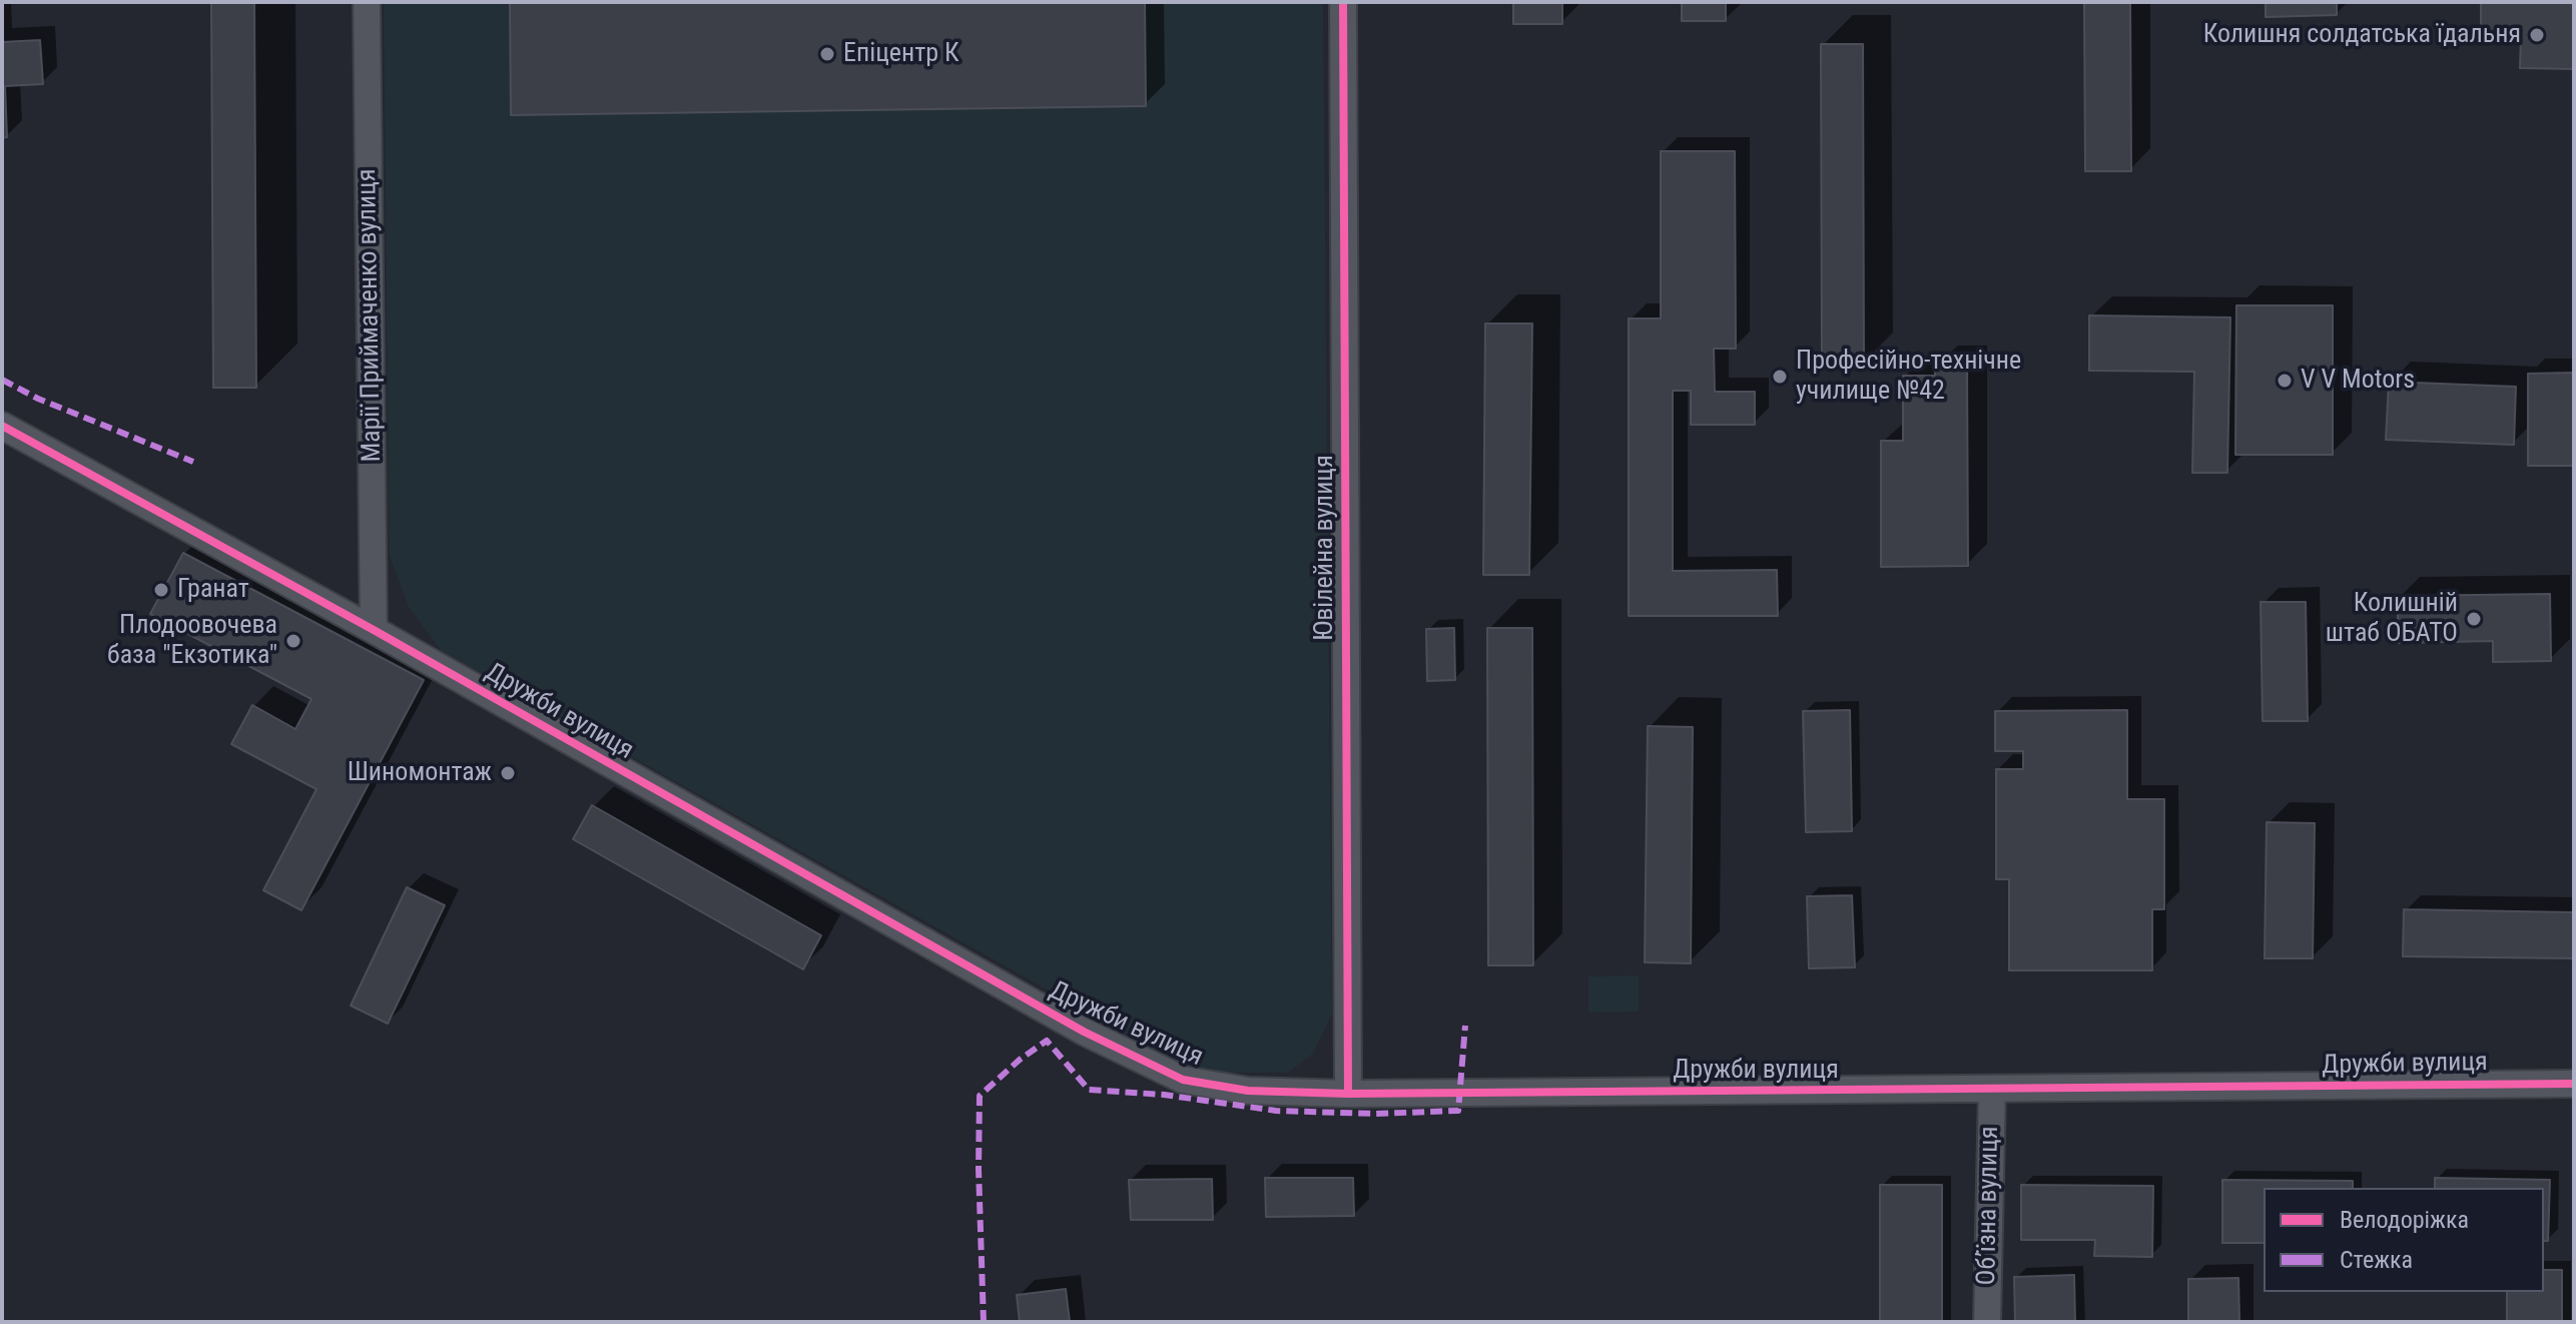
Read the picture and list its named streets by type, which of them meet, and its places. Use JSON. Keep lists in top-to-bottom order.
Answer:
{
  "streets": {
    "street": [
      "Марії Приймаченко вулиця",
      "Ювілейна вулиця",
      "Дружби вулиця",
      "Об’їзна вулиця"
    ]
  },
  "crossings": [
    ["Марії Приймаченко вулиця", "Дружби вулиця"],
    ["Ювілейна вулиця", "Дружби вулиця"],
    ["Дружби вулиця", "Об’їзна вулиця"]
  ],
  "places": [
    "Колишня солдатська їдальня",
    "Епіцентр К",
    "Професійно-технічне училище №42",
    "V V Motors",
    "Гранат",
    "Колишній штаб ОБАТО",
    "Плодоовочева база \"Екзотика\"",
    "Шиномонтаж"
  ],
  "legend": ["Велодоріжка", "Стежка"]
}
